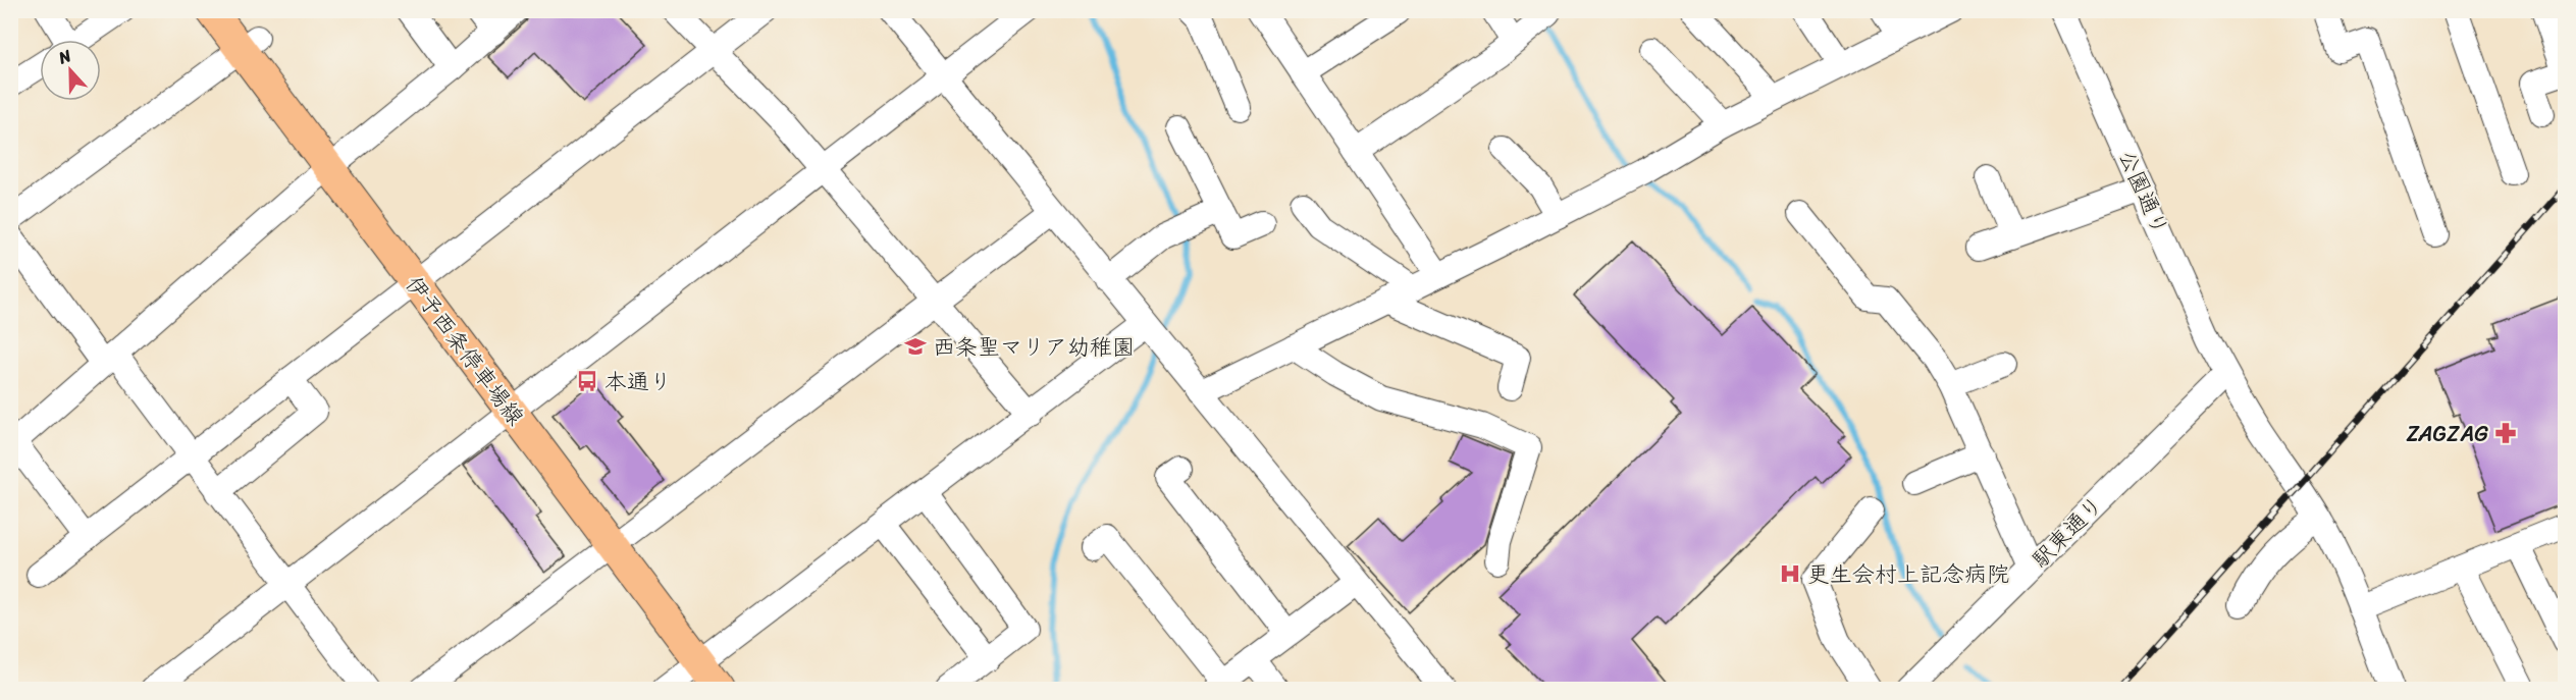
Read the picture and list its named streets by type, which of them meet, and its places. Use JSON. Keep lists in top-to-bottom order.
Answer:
{
  "streets": {
    "main road": ["伊予西条停車場線"],
    "street": ["公園通り", "駅東通り"]
  },
  "crossings": [
    ["公園通り", "駅東通り"]
  ],
  "places": {
    "school or university": ["西条聖マリア幼稚園"],
    "bus stop": ["本通り"],
    "pharmacy": ["ZAGZAG"],
    "hospital": ["更生会村上記念病院"]
  },
  "north": "top"
}
